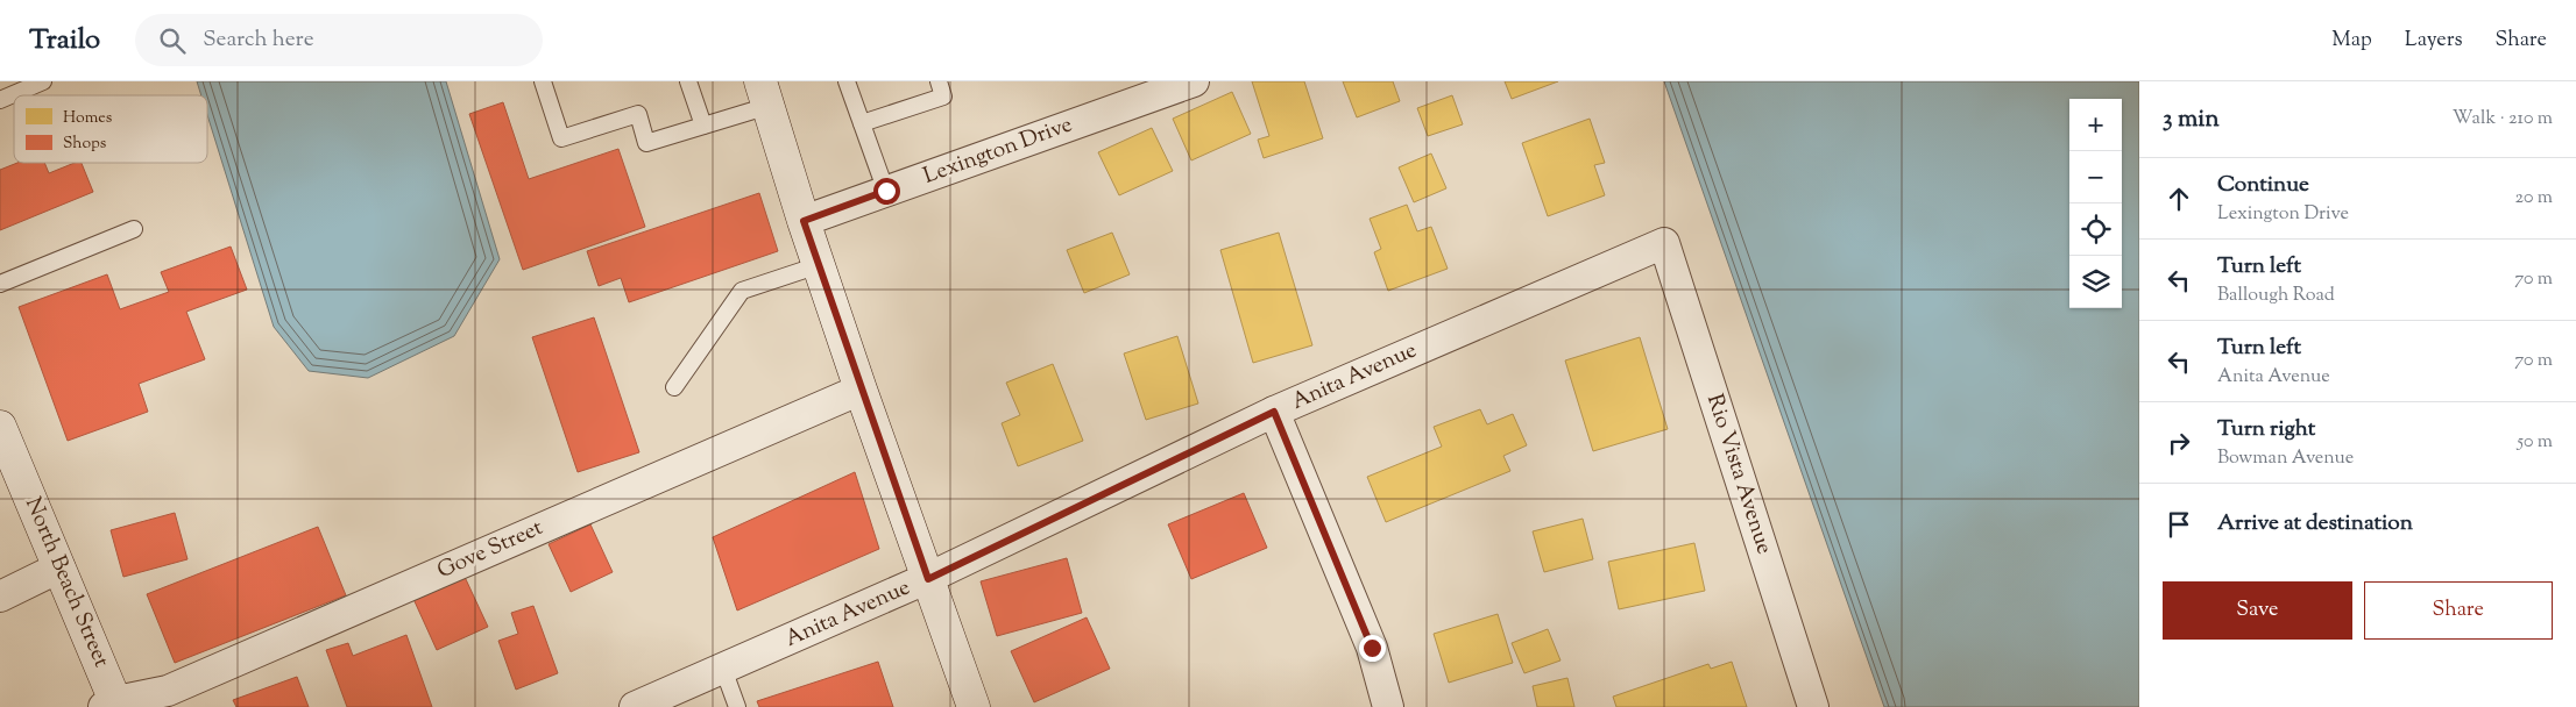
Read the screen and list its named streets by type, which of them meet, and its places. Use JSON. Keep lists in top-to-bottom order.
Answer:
{
  "streets": {
    "street": [
      "Lexington Drive",
      "Anita Avenue",
      "Rio Vista Avenue",
      "Gove Street",
      "North Beach Street"
    ]
  },
  "crossings": [
    ["Anita Avenue", "Rio Vista Avenue"],
    ["Gove Street", "North Beach Street"]
  ],
  "legend": ["Homes", "Shops"],
  "page": {
    "header": "Trailo",
    "search": "Search here",
    "nav": ["Map", "Layers", "Share"],
    "heading": ["3 min", "Walk · 210 m"],
    "map_buttons": ["+", "−"],
    "list": [
      ["Continue", "Lexington Drive", "20 m"],
      ["Turn left", "Ballough Road", "70 m"],
      ["Turn left", "Anita Avenue", "70 m"],
      ["Turn right", "Bowman Avenue", "50 m"],
      "Arrive at destination"
    ],
    "buttons": ["Save", "Share"]
  }
}
